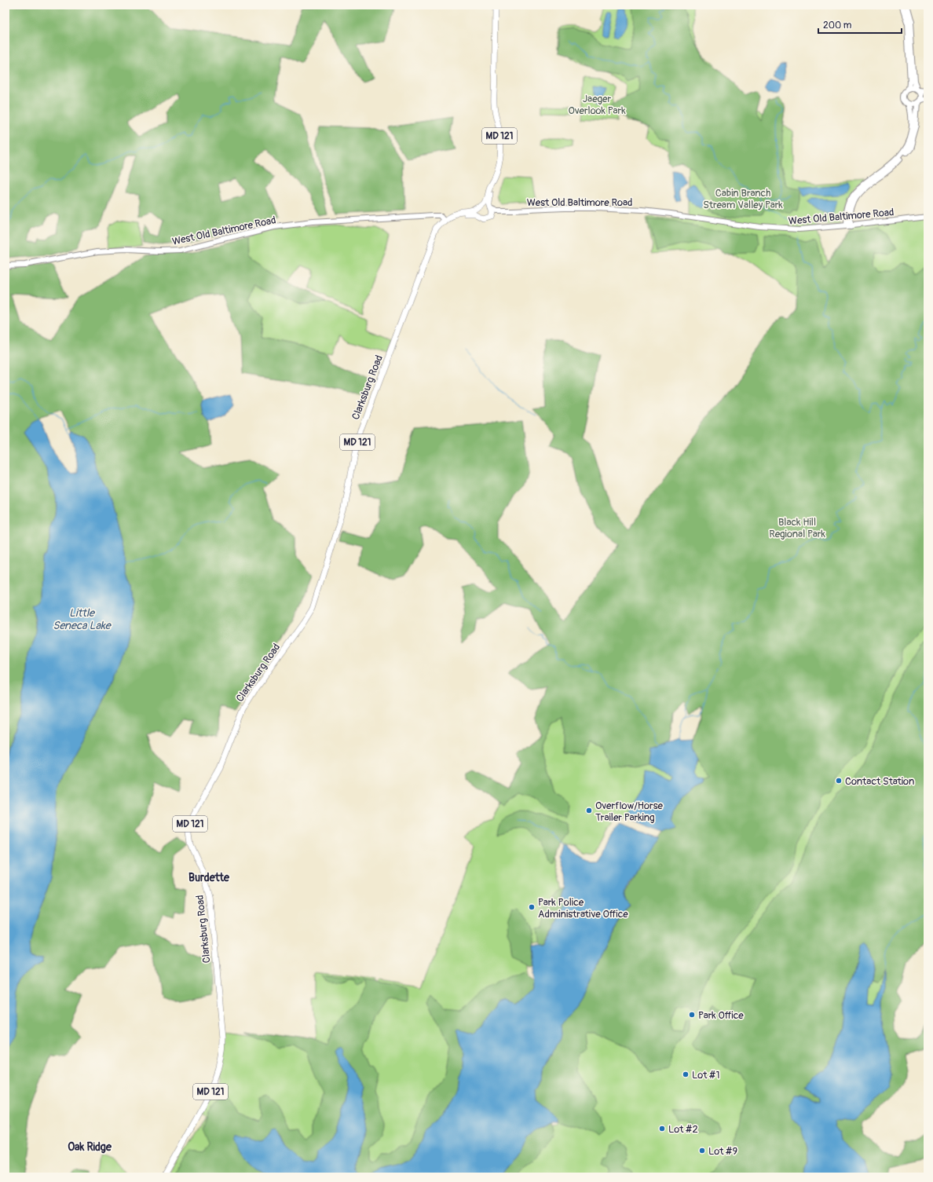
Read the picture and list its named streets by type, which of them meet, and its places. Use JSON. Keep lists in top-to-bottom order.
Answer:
{
  "streets": {
    "main road": ["MD 121", "Clarksburg Road"],
    "street": ["West Old Baltimore Road"]
  },
  "crossings": [
    ["West Old Baltimore Road", "Clarksburg Road"]
  ],
  "districts": ["Burdette", "Oak Ridge"],
  "water": ["Little Seneca Lake"],
  "parks": ["Jaeger Overlook Park", "Cabin Branch Stream Valley Park", "Black Hill Regional Park"],
  "places": [
    "Contact Station",
    "Overflow/Horse Trailer Parking",
    "Park Police Administrative Office",
    "Park Office",
    "Lot #1",
    "Lot #2",
    "Lot #9"
  ],
  "scale_bar": "200 m"
}
